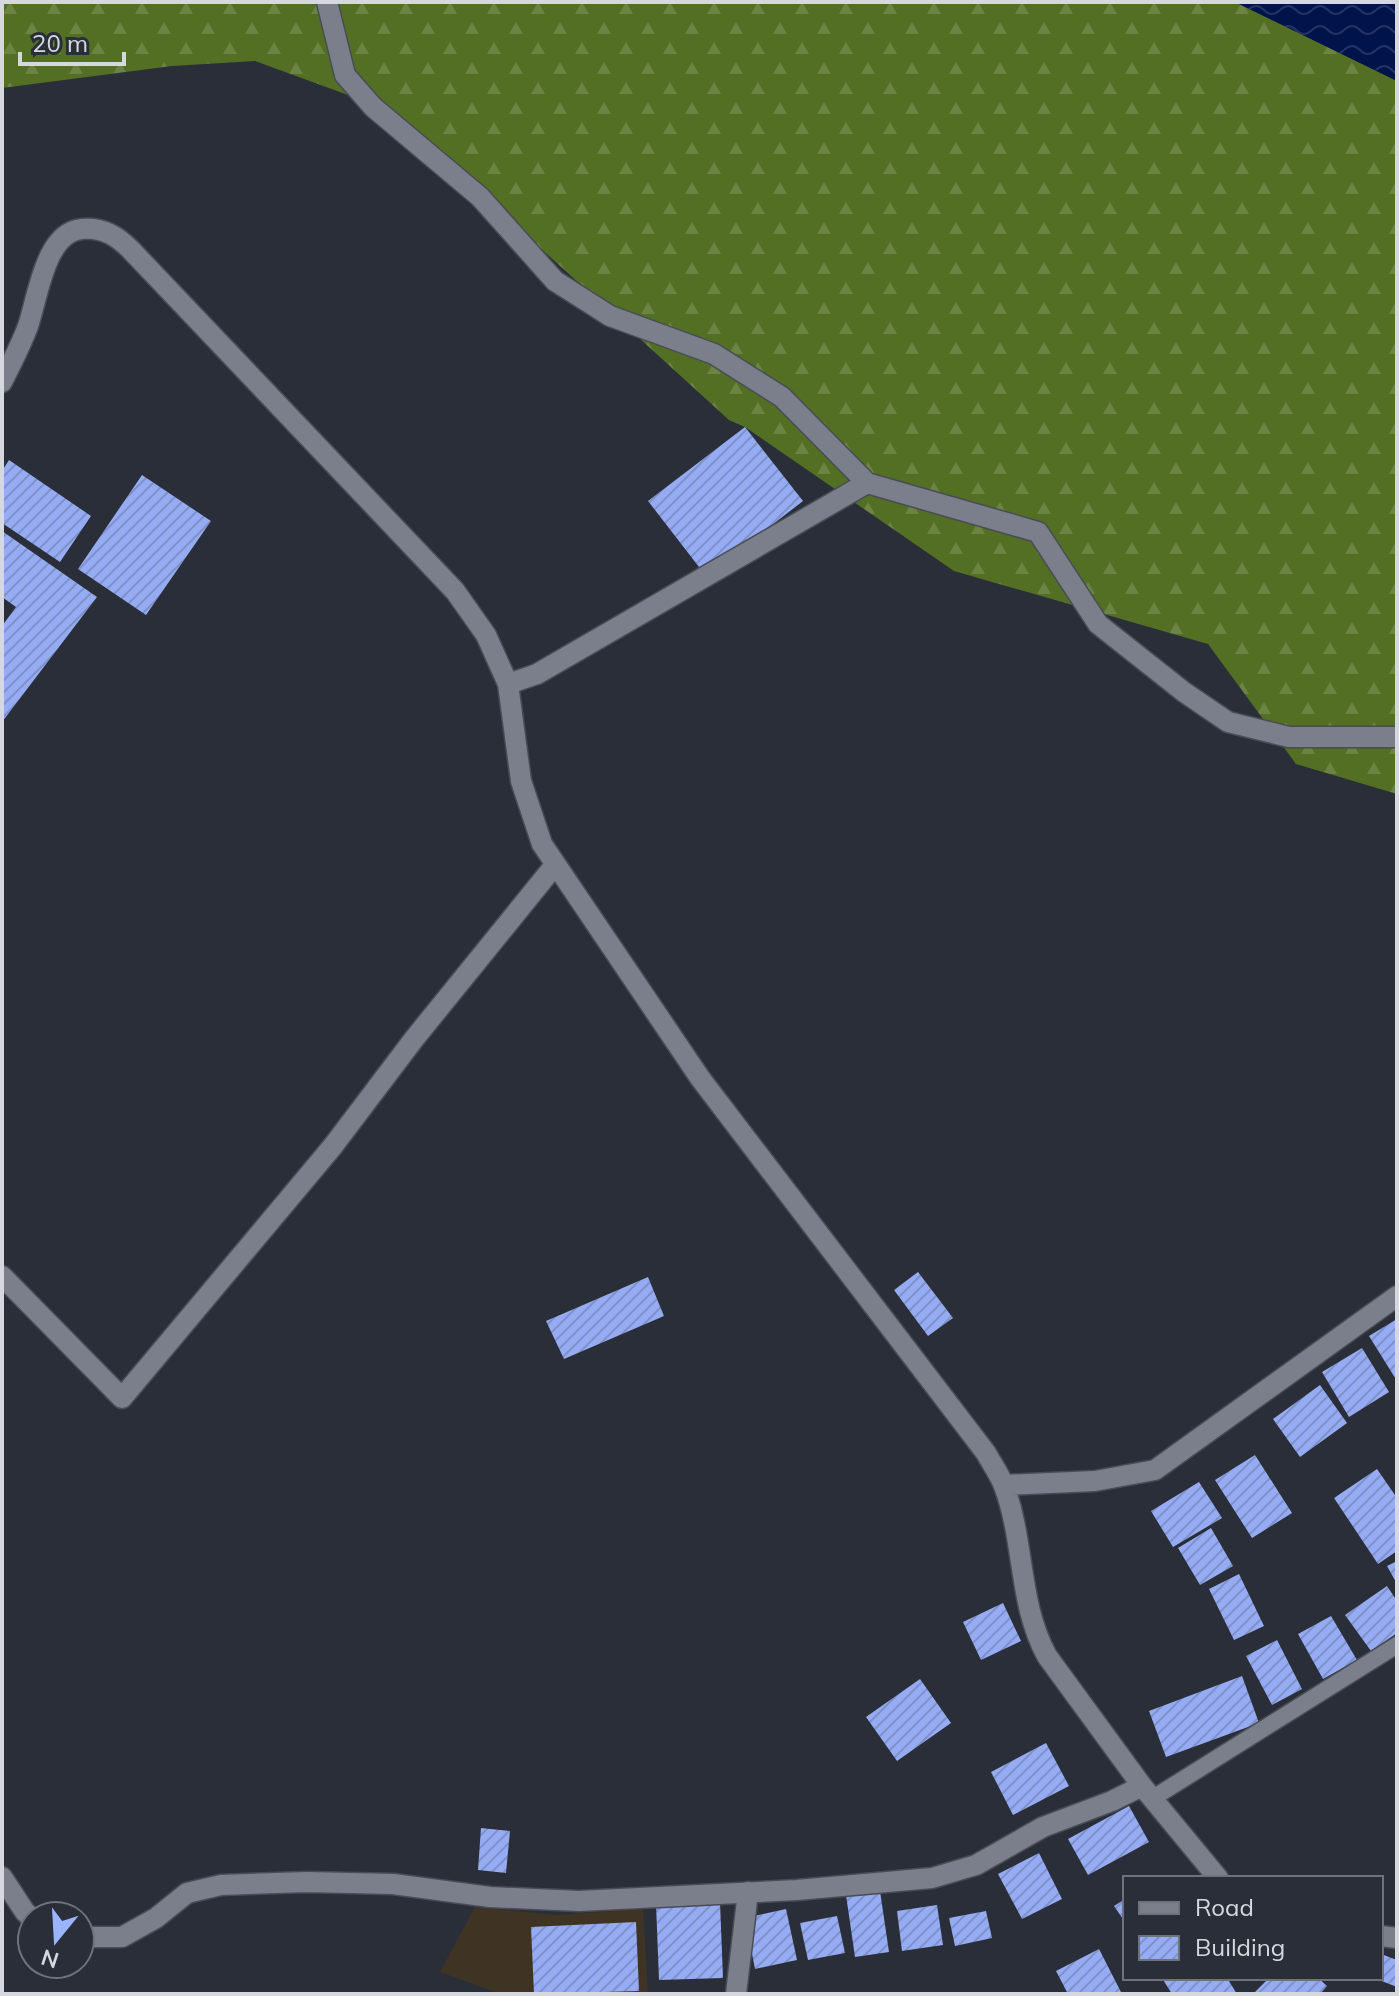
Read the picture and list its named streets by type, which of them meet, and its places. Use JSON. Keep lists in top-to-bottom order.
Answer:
{
  "legend": ["Road", "Building"],
  "scale_bar": "20 m",
  "north": "bottom"
}
